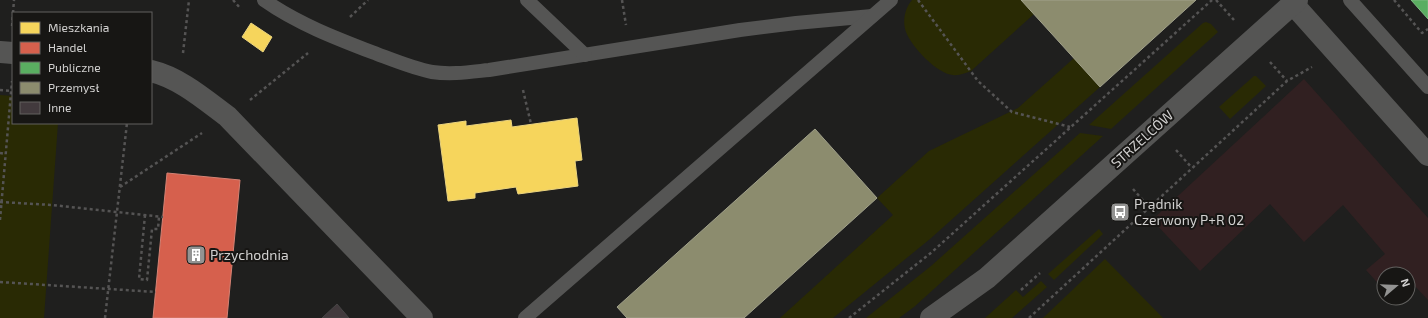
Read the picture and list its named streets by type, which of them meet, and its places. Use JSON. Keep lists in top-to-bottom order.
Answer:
{
  "streets": {
    "street": ["STRZELCÓW"]
  },
  "places": {
    "bus stop": ["Prądnik Czerwony P+R 02"],
    "building": ["Przychodnia"]
  },
  "legend": [
    "Mieszkania",
    "Handel",
    "Publiczne",
    "Przemysł",
    "Inne"
  ],
  "north": "right"
}
